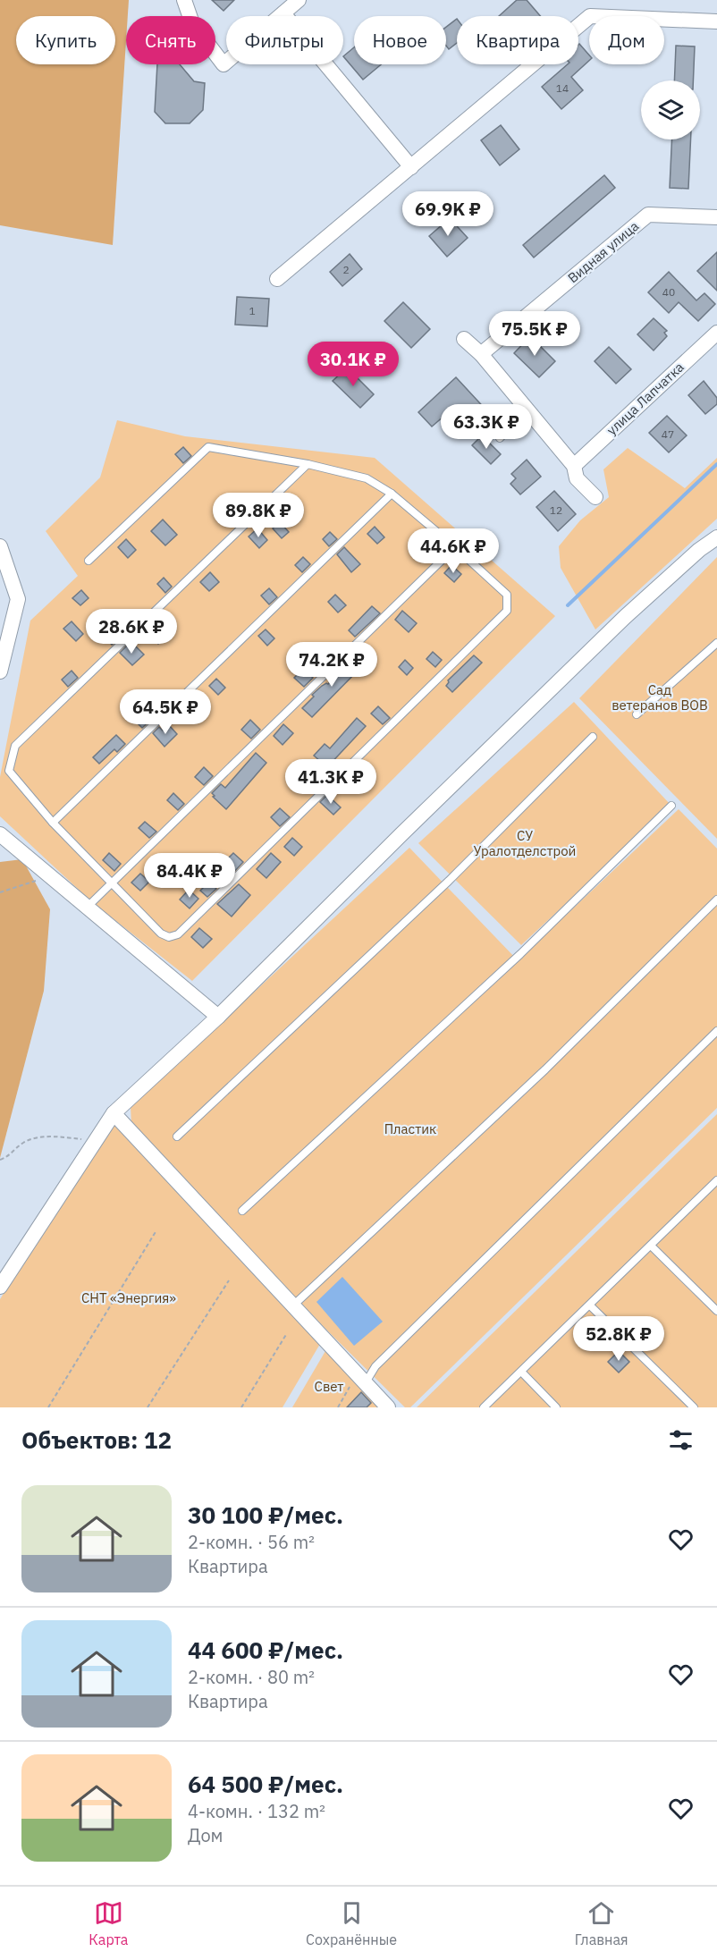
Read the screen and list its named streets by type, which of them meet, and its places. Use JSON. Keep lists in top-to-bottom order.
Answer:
{
  "streets": {
    "street": ["Видная улица", "улица Лапчатка"]
  },
  "parks": [
    "Сад ветеранов ВОВ",
    "СУ Уралотделстрой",
    "Пластик",
    "СНТ «Энергия»",
    "Свет"
  ],
  "house_numbers": [
    "14",
    "2",
    "40",
    "1",
    "47",
    "12"
  ],
  "page": {
    "chip": [
      "Купить",
      "Снять",
      "Фильтры",
      "Новое",
      "Квартира",
      "Дом"
    ],
    "price": [
      "69.9K ₽",
      "75.5K ₽",
      "30.1K ₽",
      "63.3K ₽",
      "89.8K ₽",
      "44.6K ₽",
      "28.6K ₽",
      "74.2K ₽",
      "64.5K ₽",
      "41.3K ₽",
      "84.4K ₽",
      "52.8K ₽"
    ],
    "heading": "Объектов: 12",
    "list": [
      {
        "name": "30 100 ₽/мес.",
        "note": "2-комн. · 56 m² · Квартира"
      },
      {
        "name": "44 600 ₽/мес.",
        "note": "2-комн. · 80 m² · Квартира"
      },
      {
        "name": "64 500 ₽/мес.",
        "note": "4-комн. · 132 m² · Дом"
      }
    ],
    "tabs": ["Карта", "Сохранённые", "Главная"]
  }
}
